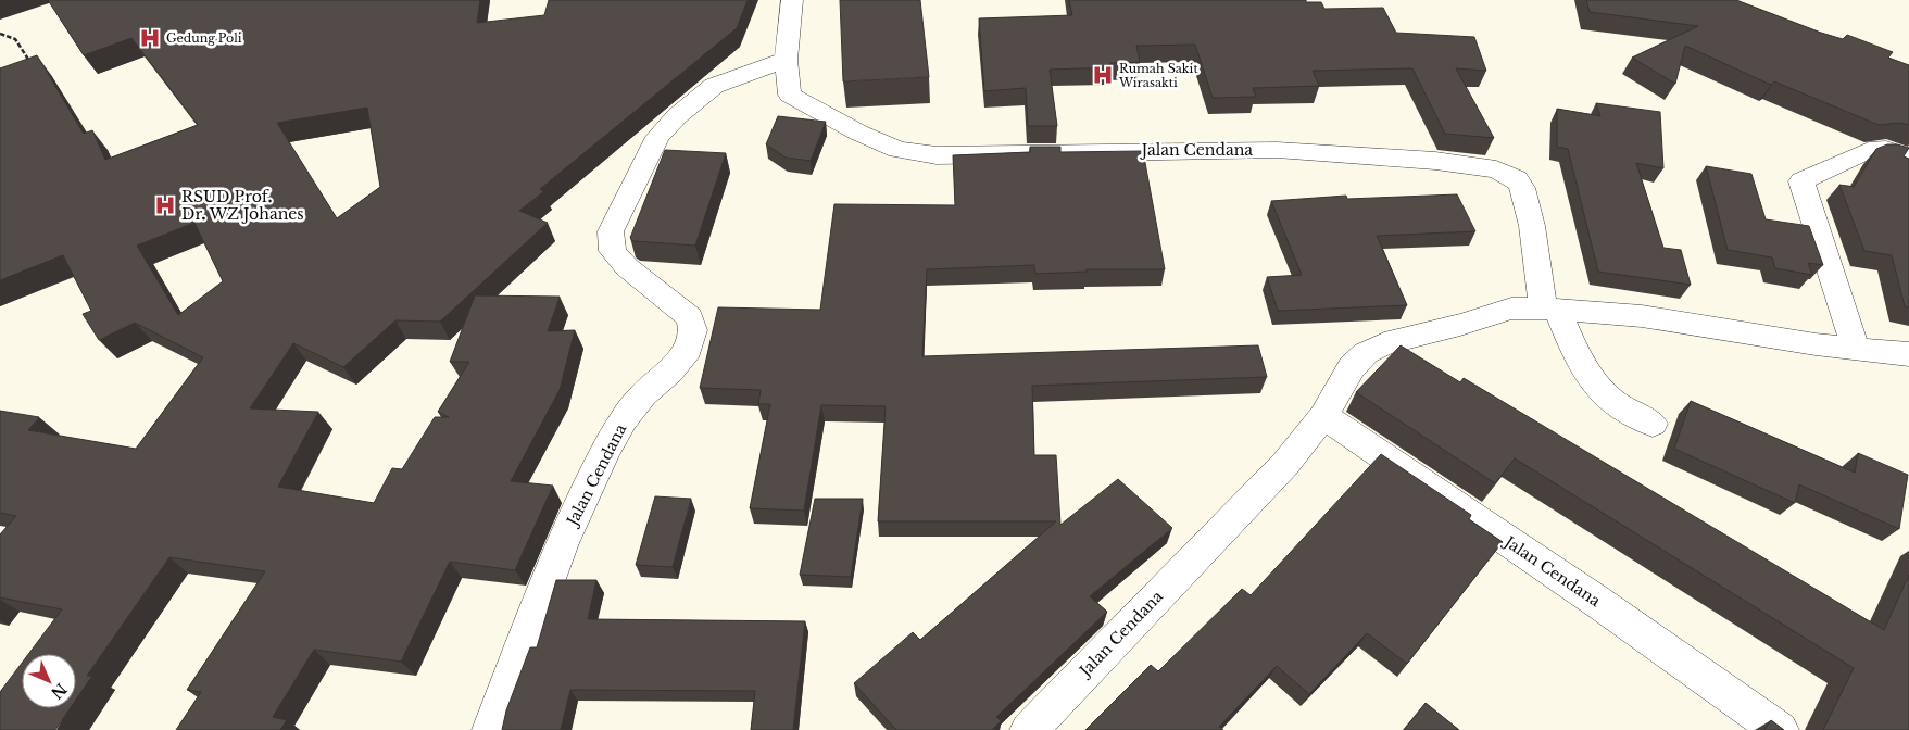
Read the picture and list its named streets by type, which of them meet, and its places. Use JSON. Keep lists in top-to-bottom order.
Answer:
{
  "streets": {
    "street": ["Jalan Cendana"]
  },
  "places": {
    "hospital": ["Gedung Poli", "Rumah Sakit Wirasakti", "RSUD Prof. Dr. WZ Johanes"]
  },
  "north": "bottom right"
}
